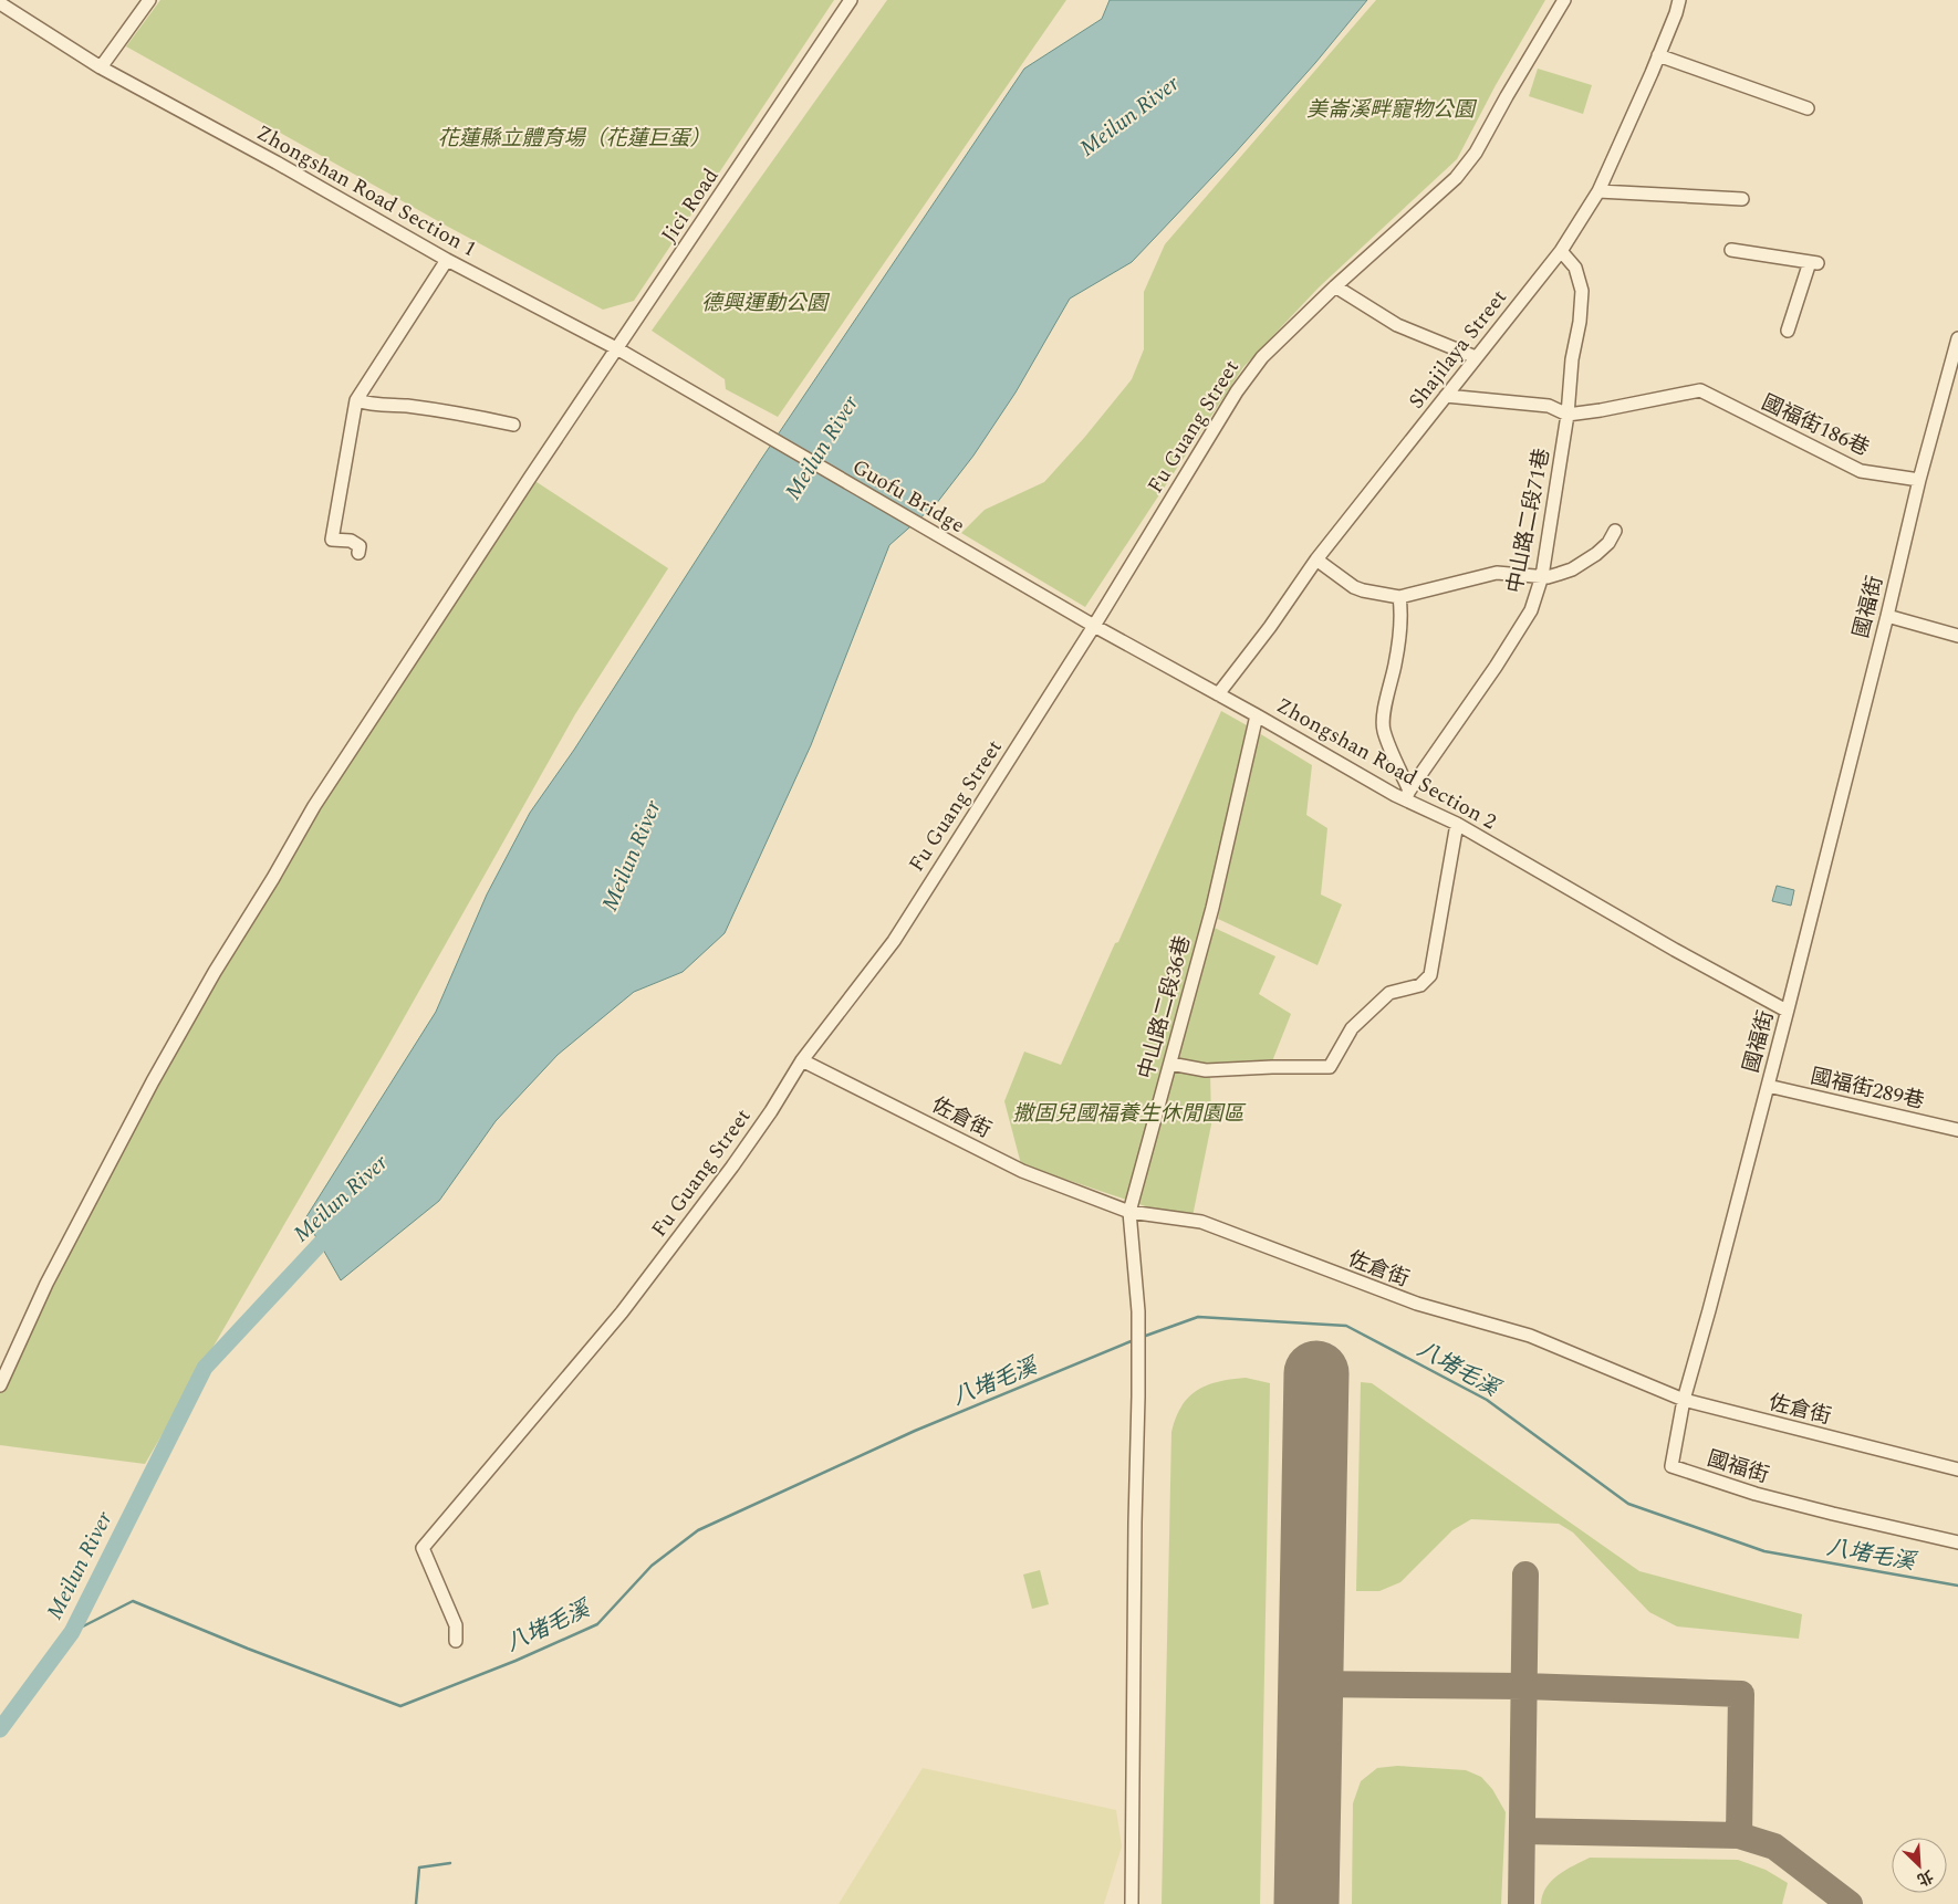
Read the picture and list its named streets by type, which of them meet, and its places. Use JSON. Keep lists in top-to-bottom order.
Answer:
{
  "streets": {
    "street": [
      "Zhongshan Road Section 1",
      "Jici Road",
      "Shajilaya Street",
      "國福街186巷",
      "Fu Guang Street",
      "Guofu Bridge",
      "中山路二段71巷",
      "國福街",
      "Zhongshan Road Section 2",
      "中山路二段36巷",
      "國福街289巷",
      "佐倉街"
    ]
  },
  "crossings": [
    ["Zhongshan Road Section 1", "Jici Road"],
    ["Zhongshan Road Section 1", "Guofu Bridge"],
    ["Shajilaya Street", "中山路二段71巷"],
    ["Shajilaya Street", "Zhongshan Road Section 2"],
    ["國福街186巷", "中山路二段71巷"],
    ["國福街186巷", "國福街"],
    ["Fu Guang Street", "Zhongshan Road Section 2"],
    ["Fu Guang Street", "佐倉街"],
    ["Guofu Bridge", "Zhongshan Road Section 2"],
    ["中山路二段71巷", "Zhongshan Road Section 2"],
    ["國福街", "Zhongshan Road Section 2"],
    ["國福街", "國福街289巷"],
    ["國福街", "佐倉街"],
    ["Zhongshan Road Section 2", "中山路二段36巷"],
    ["中山路二段36巷", "佐倉街"]
  ],
  "water": ["Meilun River", "八堵毛溪"],
  "parks": [
    "美崙溪畔寵物公園",
    "花蓮縣立體育場（花蓮巨蛋）",
    "德興運動公園",
    "撒固兒國福養生休閒園區"
  ],
  "north": "bottom right"
}
